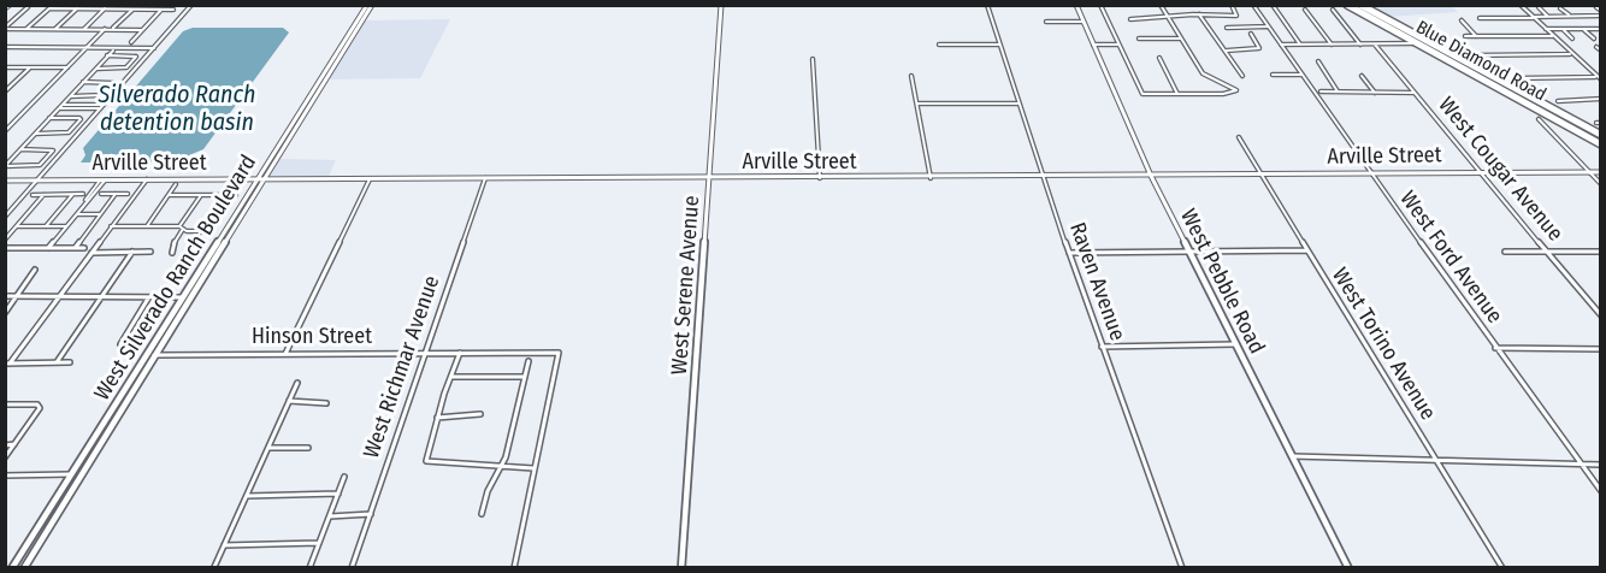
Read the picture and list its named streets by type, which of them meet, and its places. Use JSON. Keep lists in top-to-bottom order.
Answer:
{
  "streets": {
    "highway": ["Blue Diamond Road"],
    "street": [
      "Arville Street",
      "West Cougar Avenue",
      "West Ford Avenue",
      "West Silverado Ranch Boulevard",
      "Raven Avenue",
      "West Pebble Road",
      "West Serene Avenue",
      "Hinson Street",
      "West Torino Avenue",
      "West Richmar Avenue"
    ]
  },
  "crossings": [
    ["Arville Street", "West Cougar Avenue"],
    ["Arville Street", "West Ford Avenue"],
    ["Arville Street", "West Silverado Ranch Boulevard"],
    ["Arville Street", "Raven Avenue"],
    ["Arville Street", "West Pebble Road"],
    ["Arville Street", "West Serene Avenue"],
    ["Arville Street", "West Torino Avenue"],
    ["Arville Street", "West Richmar Avenue"],
    ["West Silverado Ranch Boulevard", "Hinson Street"],
    ["Hinson Street", "West Richmar Avenue"]
  ],
  "water": ["Silverado Ranch detention basin"]
}
